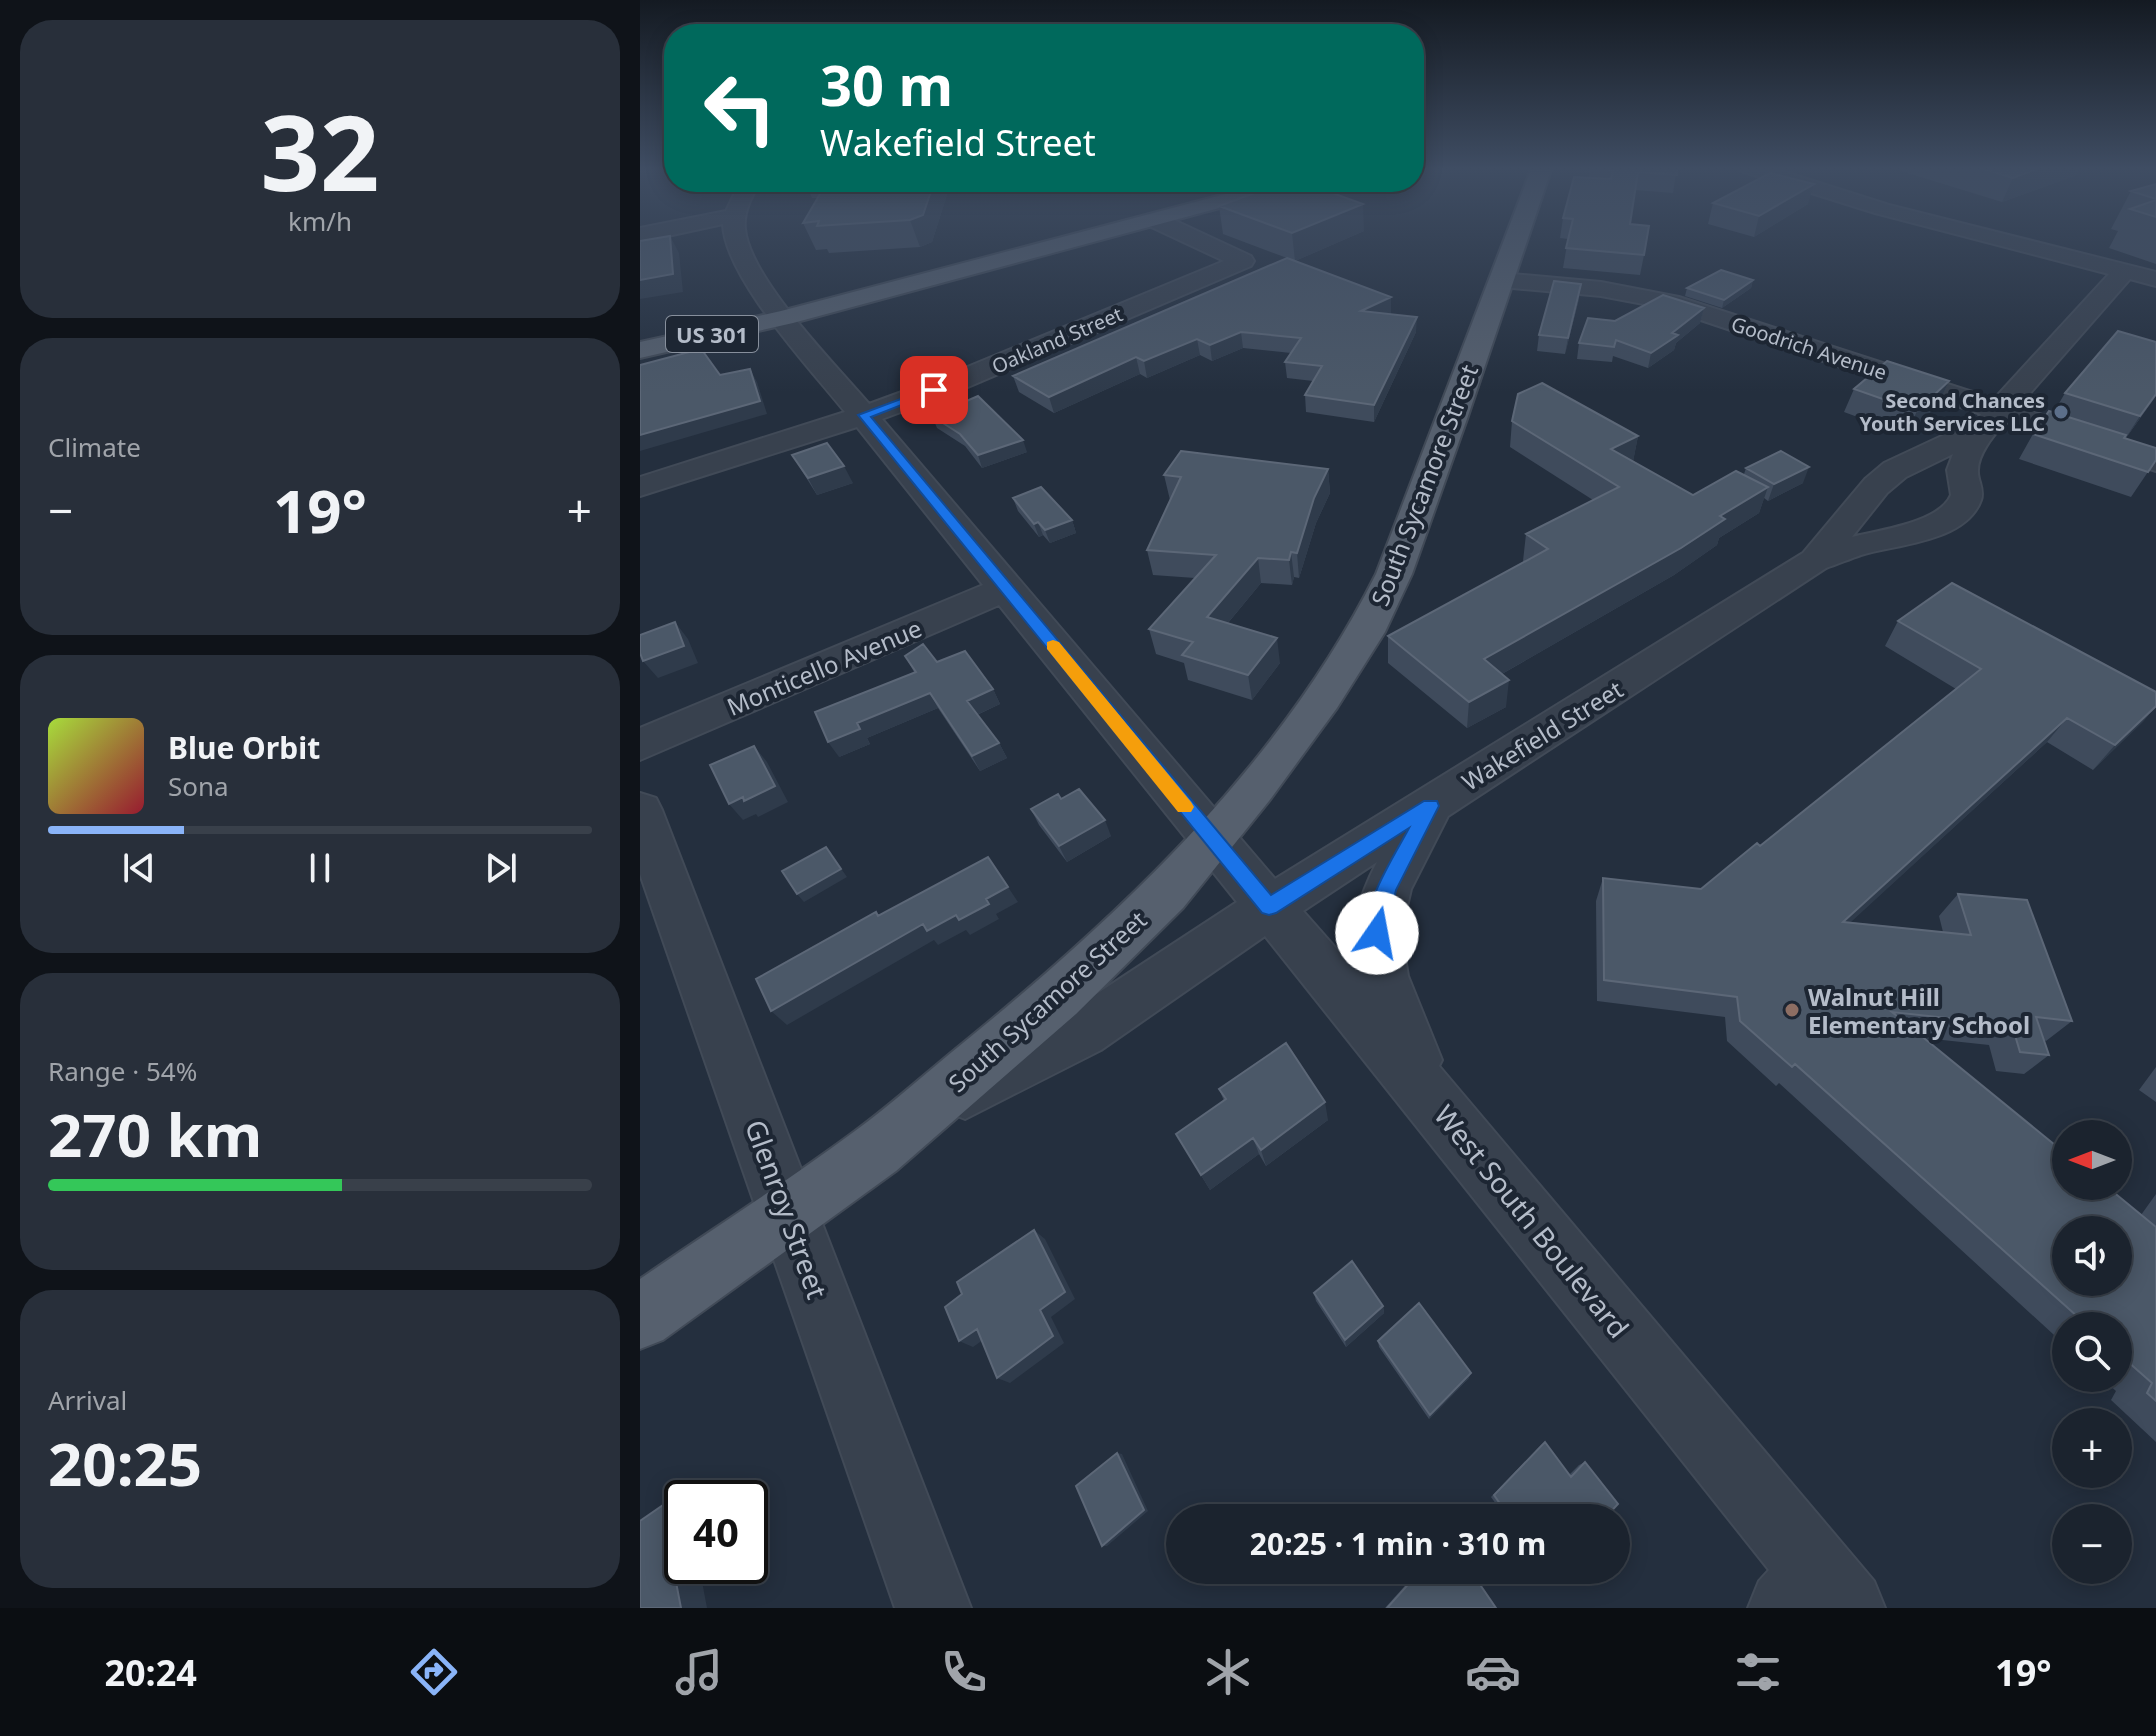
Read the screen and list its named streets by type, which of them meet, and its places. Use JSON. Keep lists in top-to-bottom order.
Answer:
{
  "streets": {
    "main road": ["US 301", "South Sycamore Street"],
    "street": [
      "Oakland Street",
      "Goodrich Avenue",
      "Monticello Avenue",
      "Wakefield Street",
      "Glenroy Street",
      "West South Boulevard"
    ]
  },
  "crossings": [
    ["US 301", "West South Boulevard"],
    ["Oakland Street", "West South Boulevard"],
    ["Goodrich Avenue", "South Sycamore Street"],
    ["Goodrich Avenue", "Wakefield Street"],
    ["South Sycamore Street", "Wakefield Street"],
    ["South Sycamore Street", "Glenroy Street"],
    ["South Sycamore Street", "West South Boulevard"],
    ["Monticello Avenue", "West South Boulevard"],
    ["Wakefield Street", "West South Boulevard"]
  ],
  "places": ["Second Chances Youth Services LLC", "Walnut Hill Elementary School"],
  "north": "left",
  "page": {
    "tile": [
      ["32", "km/h"],
      "Climate",
      ["Range · 54%", "270 km"],
      ["Arrival", "20:25"]
    ],
    "turn": ["30 m", "Wakefield Street"],
    "heat": ["−", "19°", "+"],
    "song": ["Blue Orbit", "Sona"],
    "map_buttons": ["+", "−"],
    "limit": "40",
    "trip": "20:25 · 1 min · 310 m",
    "tabs": ["20:24", "19°"]
  }
}
